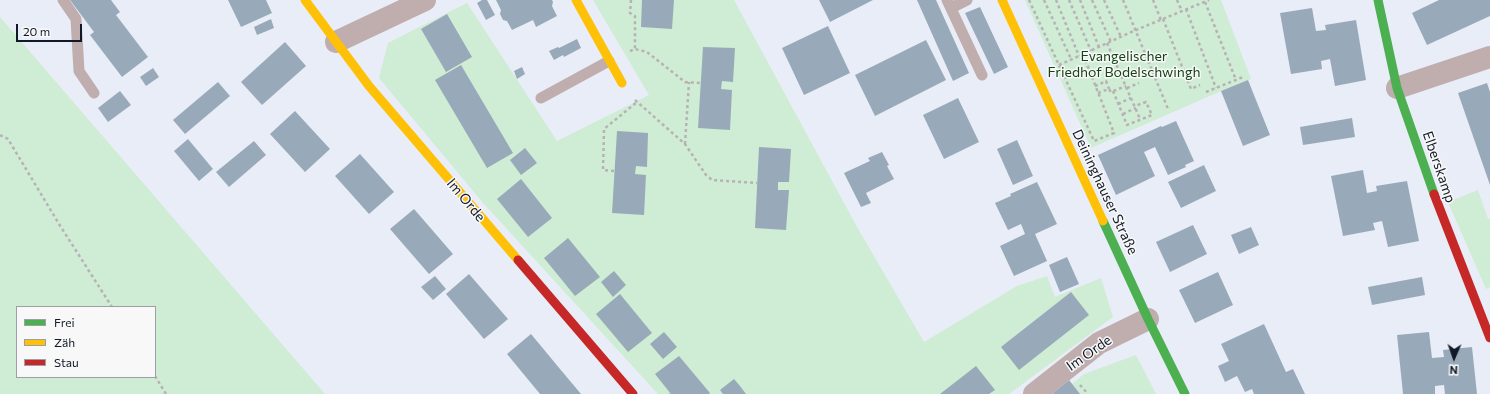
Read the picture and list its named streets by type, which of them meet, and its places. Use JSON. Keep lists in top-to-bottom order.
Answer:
{
  "streets": {
    "street": ["Elberskamp", "Deininghauser Straße", "Im Orde"]
  },
  "crossings": [
    ["Deininghauser Straße", "Im Orde"]
  ],
  "parks": ["Evangelischer Friedhof Bodelschwingh"],
  "legend": ["Frei", "Zäh", "Stau"],
  "scale_bar": "20 m",
  "north": "bottom"
}
